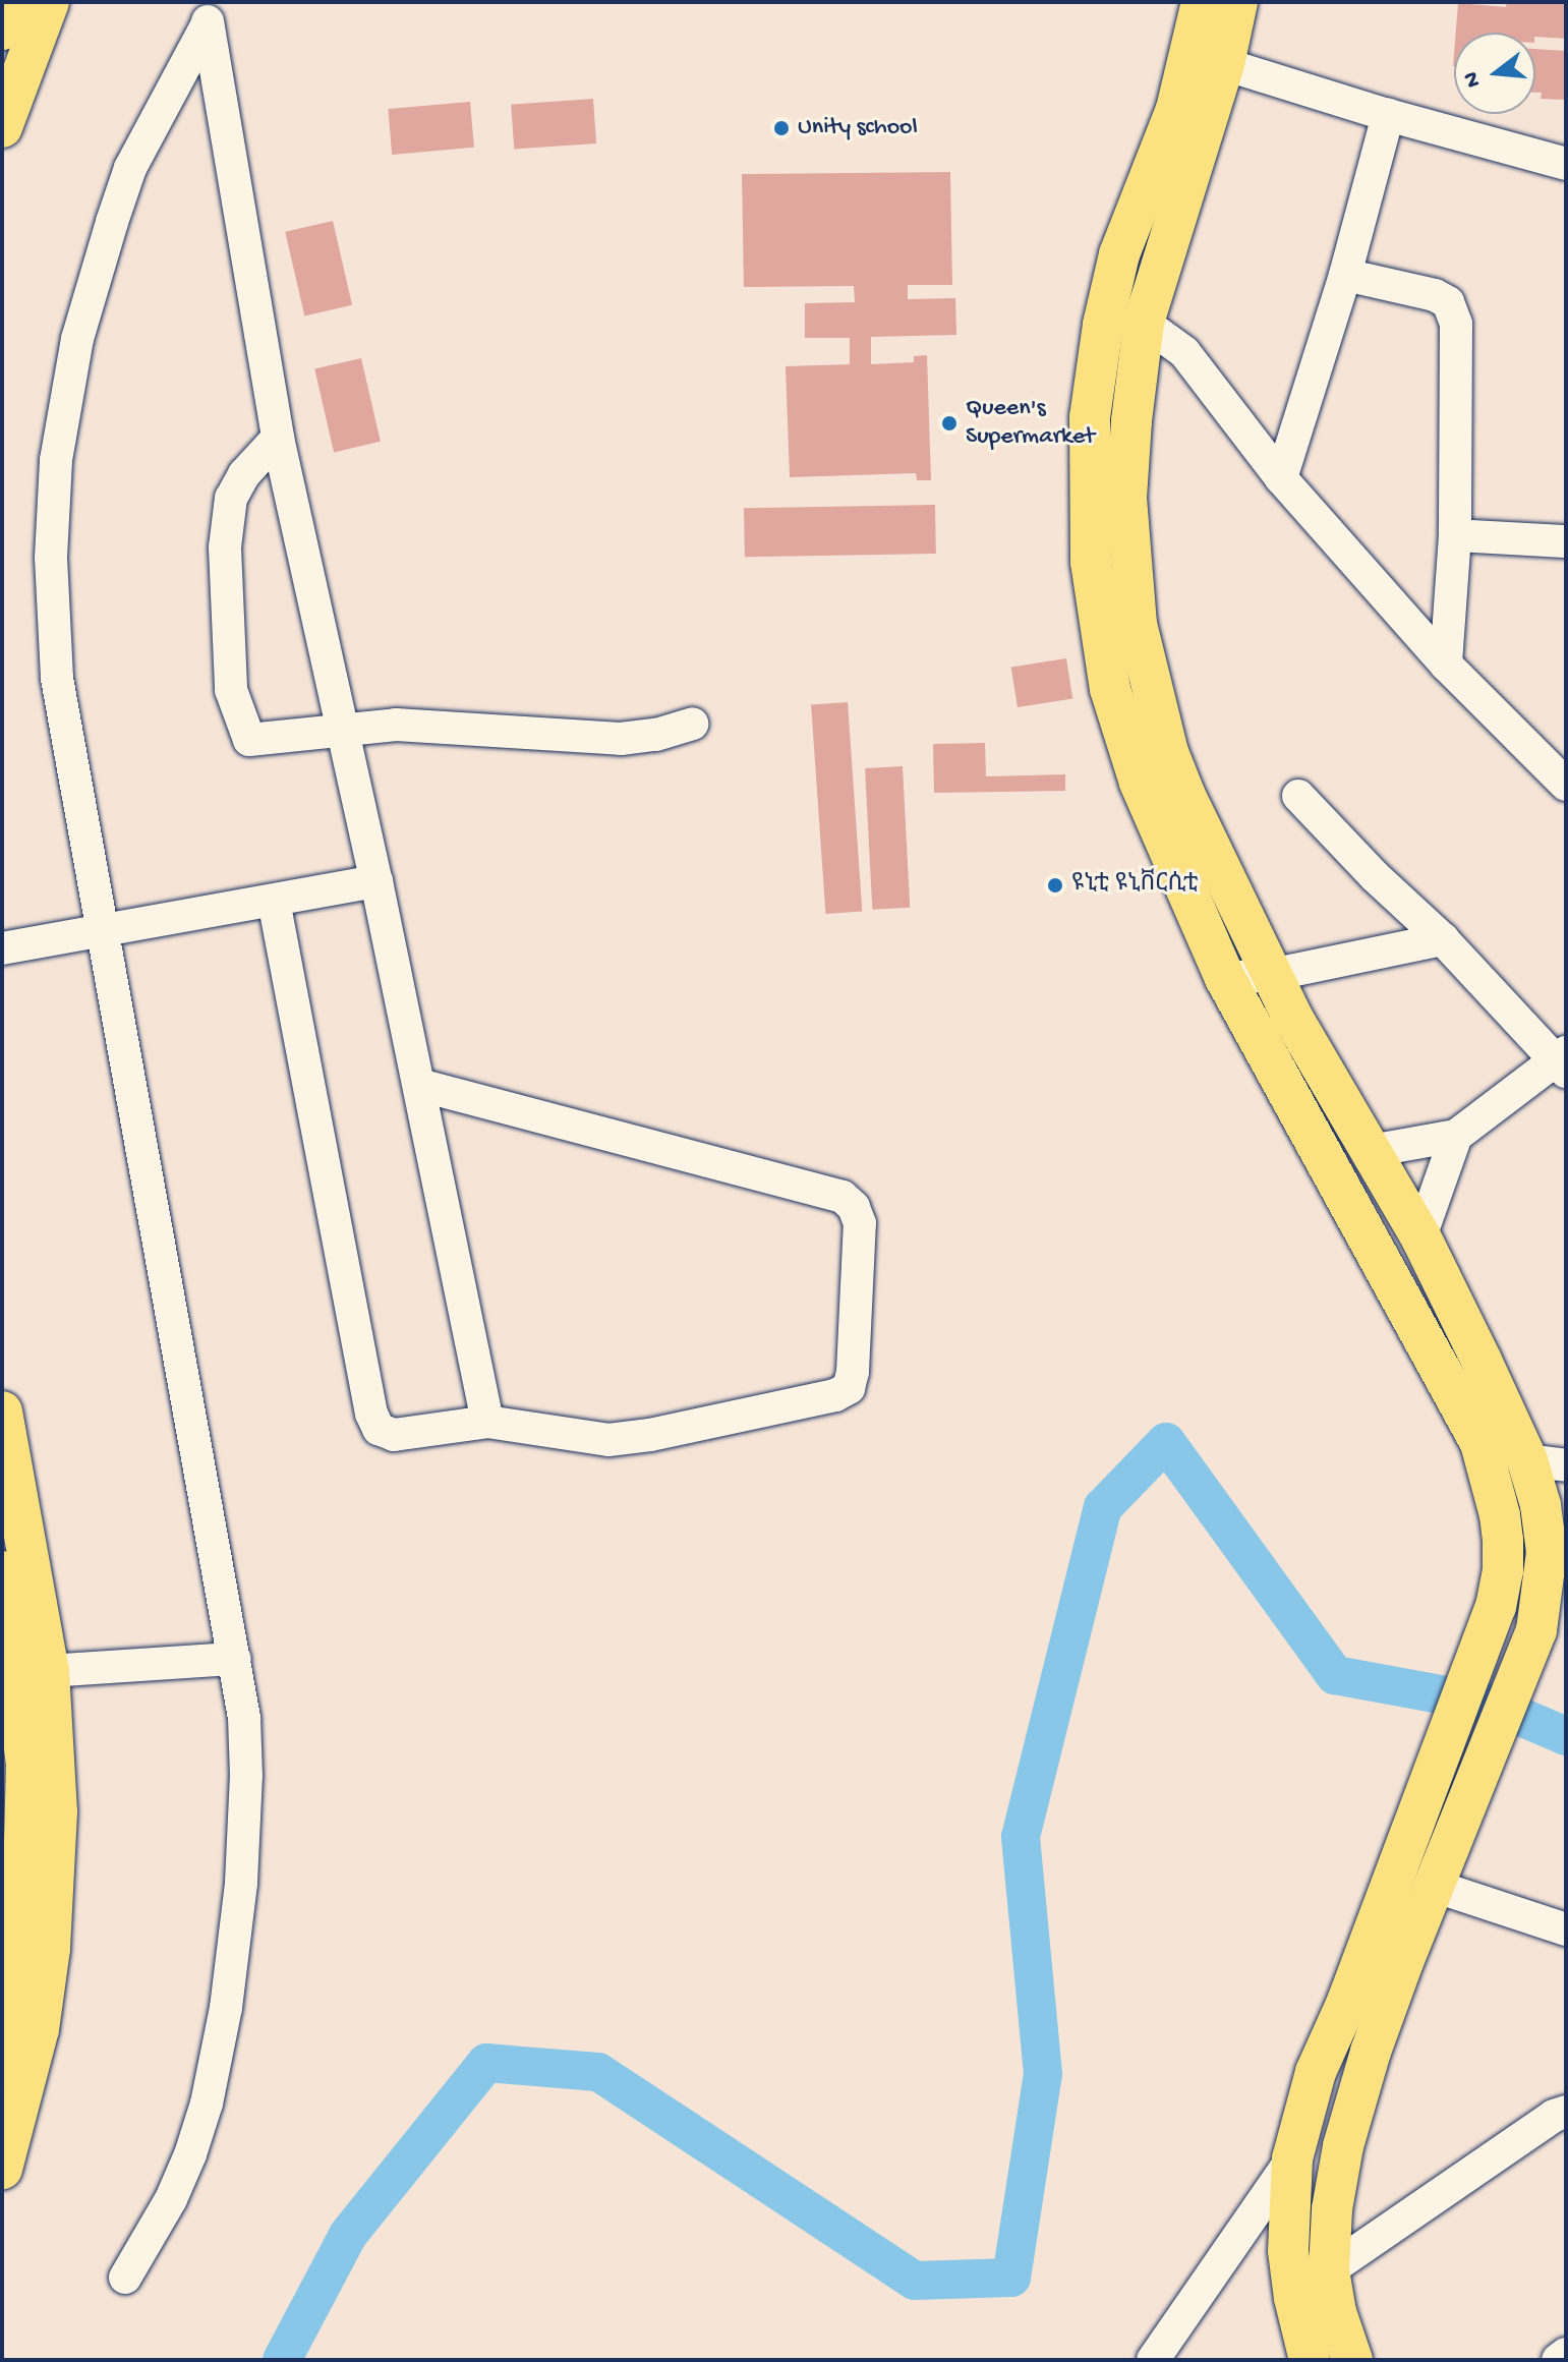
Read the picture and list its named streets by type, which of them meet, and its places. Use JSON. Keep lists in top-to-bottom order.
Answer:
{
  "places": ["Unity school", "Queen's Supermarket", "ዩኒቲ ዩኒቨርሲቲ"],
  "north": "left"
}
